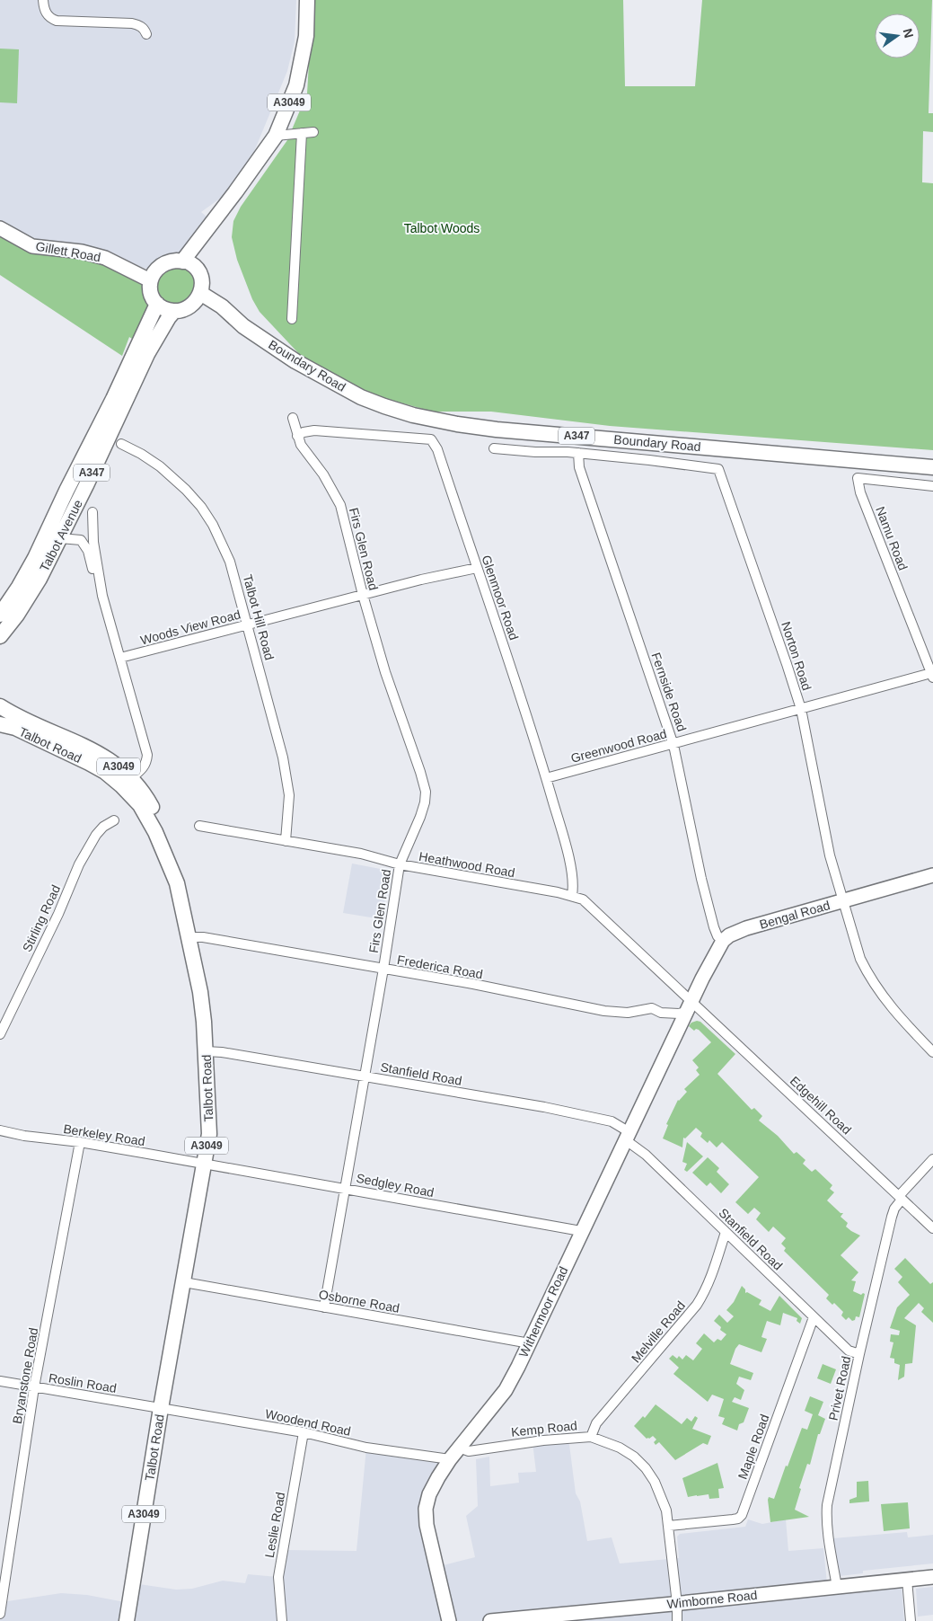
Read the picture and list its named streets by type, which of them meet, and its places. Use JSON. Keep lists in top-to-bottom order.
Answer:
{
  "streets": {
    "main road": [
      "A3049",
      "Boundary Road",
      "A347",
      "Talbot Avenue",
      "Talbot Road"
    ],
    "street": [
      "Gillett Road",
      "Namu Road",
      "Firs Glen Road",
      "Glenmoor Road",
      "Talbot Hill Road",
      "Woods View Road",
      "Norton Road",
      "Fernside Road",
      "Greenwood Road",
      "Heathwood Road",
      "Bengal Road",
      "Stirling Road",
      "Frederica Road",
      "Stanfield Road",
      "Edgehill Road",
      "Berkeley Road",
      "Sedgley Road",
      "Osborne Road",
      "Withermoor Road",
      "Melville Road",
      "Bryanstone Road",
      "Roslin Road",
      "Privet Road",
      "Woodend Road",
      "Kemp Road",
      "Maple Road",
      "Leslie Road",
      "Wimborne Road"
    ]
  },
  "crossings": [
    ["A3049", "Gillett Road"],
    ["A3049", "Boundary Road"],
    ["A3049", "Talbot Avenue"],
    ["A3049", "Talbot Road"],
    ["Gillett Road", "Boundary Road"],
    ["Gillett Road", "Talbot Avenue"],
    ["Boundary Road", "Talbot Avenue"],
    ["Namu Road", "Greenwood Road"],
    ["Firs Glen Road", "Glenmoor Road"],
    ["Firs Glen Road", "Woods View Road"],
    ["Firs Glen Road", "Heathwood Road"],
    ["Firs Glen Road", "Frederica Road"],
    ["Firs Glen Road", "Stanfield Road"],
    ["Firs Glen Road", "Sedgley Road"],
    ["Firs Glen Road", "Osborne Road"],
    ["Glenmoor Road", "Woods View Road"],
    ["Glenmoor Road", "Greenwood Road"],
    ["Glenmoor Road", "Heathwood Road"],
    ["Talbot Hill Road", "Woods View Road"],
    ["Talbot Hill Road", "Heathwood Road"],
    ["Norton Road", "Fernside Road"],
    ["Norton Road", "Greenwood Road"],
    ["Norton Road", "Bengal Road"],
    ["Fernside Road", "Greenwood Road"],
    ["Fernside Road", "Bengal Road"],
    ["Talbot Road", "Frederica Road"],
    ["Talbot Road", "Stanfield Road"],
    ["Talbot Road", "Berkeley Road"],
    ["Talbot Road", "Sedgley Road"],
    ["Talbot Road", "Osborne Road"],
    ["Talbot Road", "Roslin Road"],
    ["Talbot Road", "Woodend Road"],
    ["Heathwood Road", "Bengal Road"],
    ["Heathwood Road", "Frederica Road"],
    ["Heathwood Road", "Edgehill Road"],
    ["Heathwood Road", "Withermoor Road"],
    ["Bengal Road", "Frederica Road"],
    ["Bengal Road", "Edgehill Road"],
    ["Bengal Road", "Withermoor Road"],
    ["Frederica Road", "Edgehill Road"],
    ["Frederica Road", "Withermoor Road"],
    ["Stanfield Road", "Withermoor Road"],
    ["Stanfield Road", "Melville Road"],
    ["Stanfield Road", "Privet Road"],
    ["Stanfield Road", "Maple Road"],
    ["Edgehill Road", "Withermoor Road"],
    ["Edgehill Road", "Privet Road"],
    ["Berkeley Road", "Sedgley Road"],
    ["Berkeley Road", "Bryanstone Road"],
    ["Sedgley Road", "Withermoor Road"],
    ["Osborne Road", "Withermoor Road"],
    ["Withermoor Road", "Woodend Road"],
    ["Withermoor Road", "Kemp Road"],
    ["Melville Road", "Kemp Road"],
    ["Bryanstone Road", "Roslin Road"],
    ["Roslin Road", "Woodend Road"],
    ["Privet Road", "Wimborne Road"],
    ["Woodend Road", "Leslie Road"],
    ["Kemp Road", "Maple Road"],
    ["Kemp Road", "Wimborne Road"]
  ],
  "parks": ["Talbot Woods"],
  "north": "right"
}
